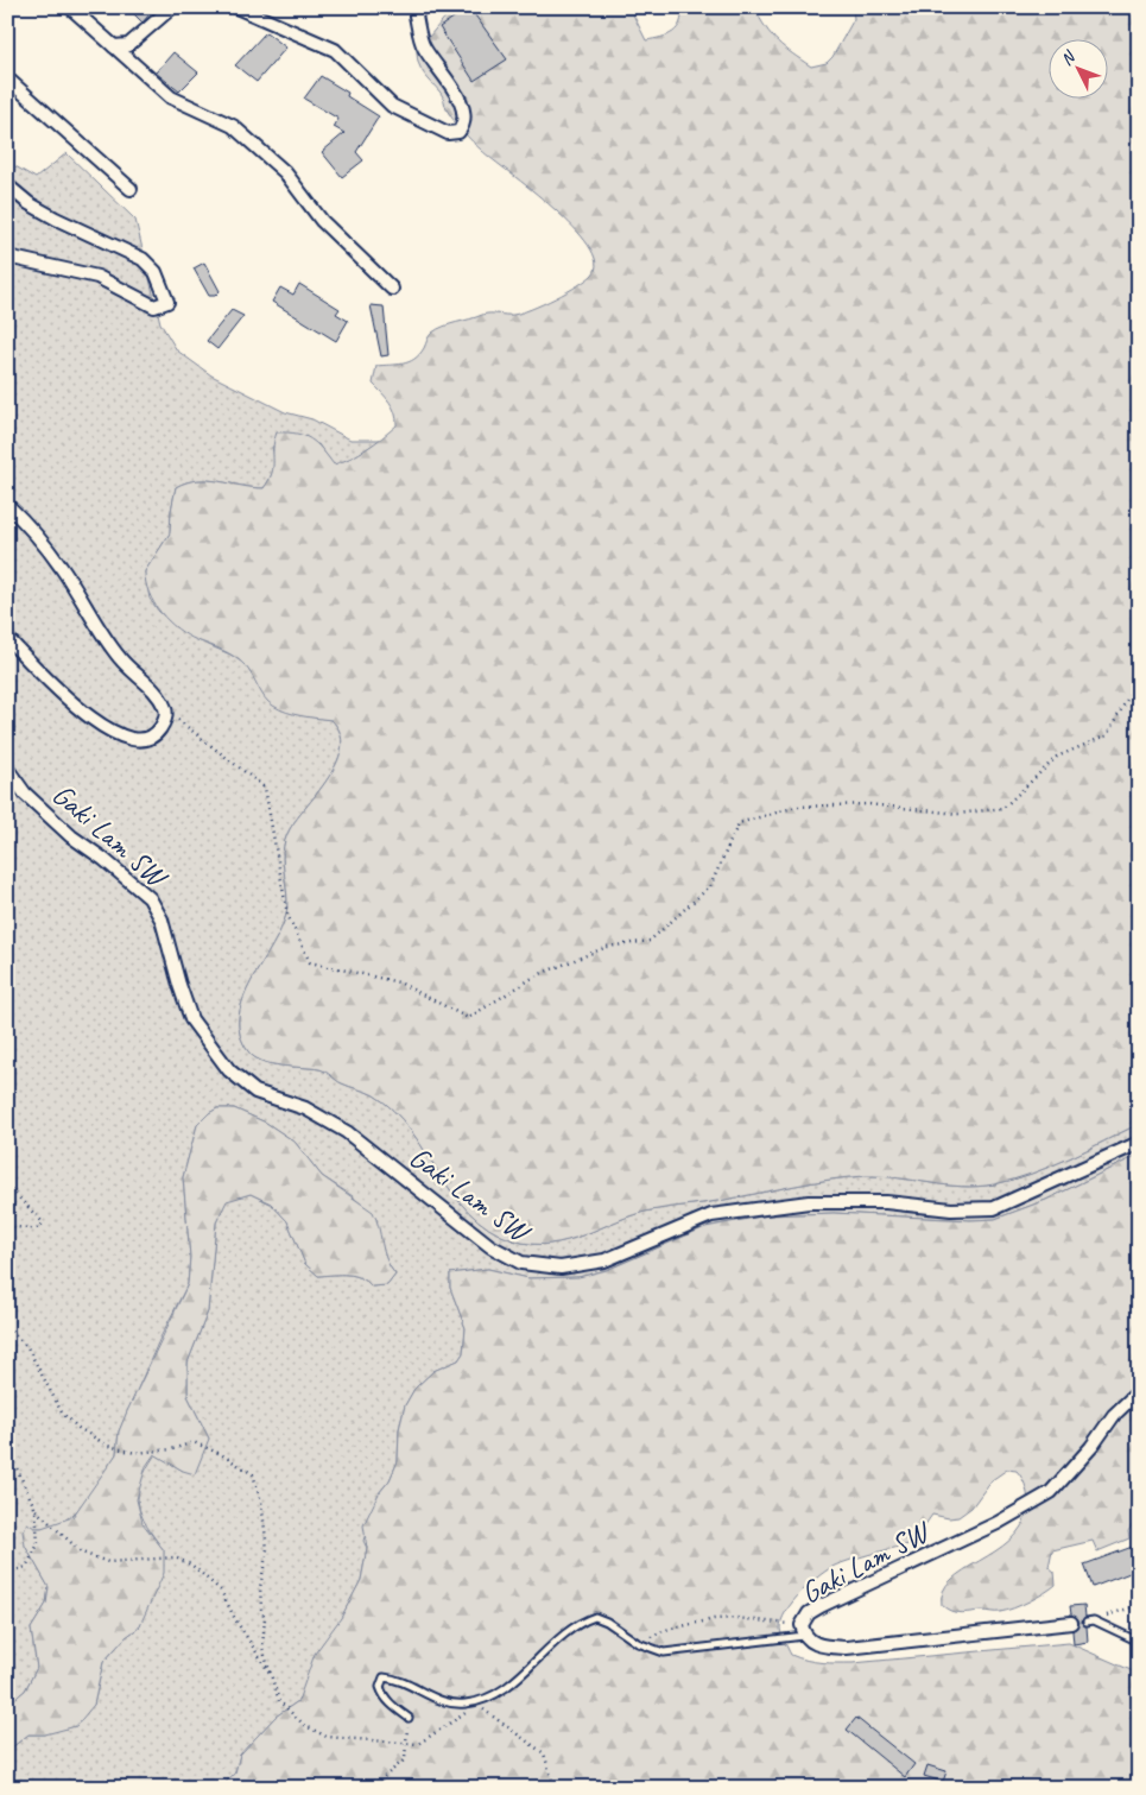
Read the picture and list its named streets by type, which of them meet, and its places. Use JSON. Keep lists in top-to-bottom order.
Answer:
{
  "streets": {
    "street": ["Gaki Lam SW"]
  },
  "north": "top left"
}
